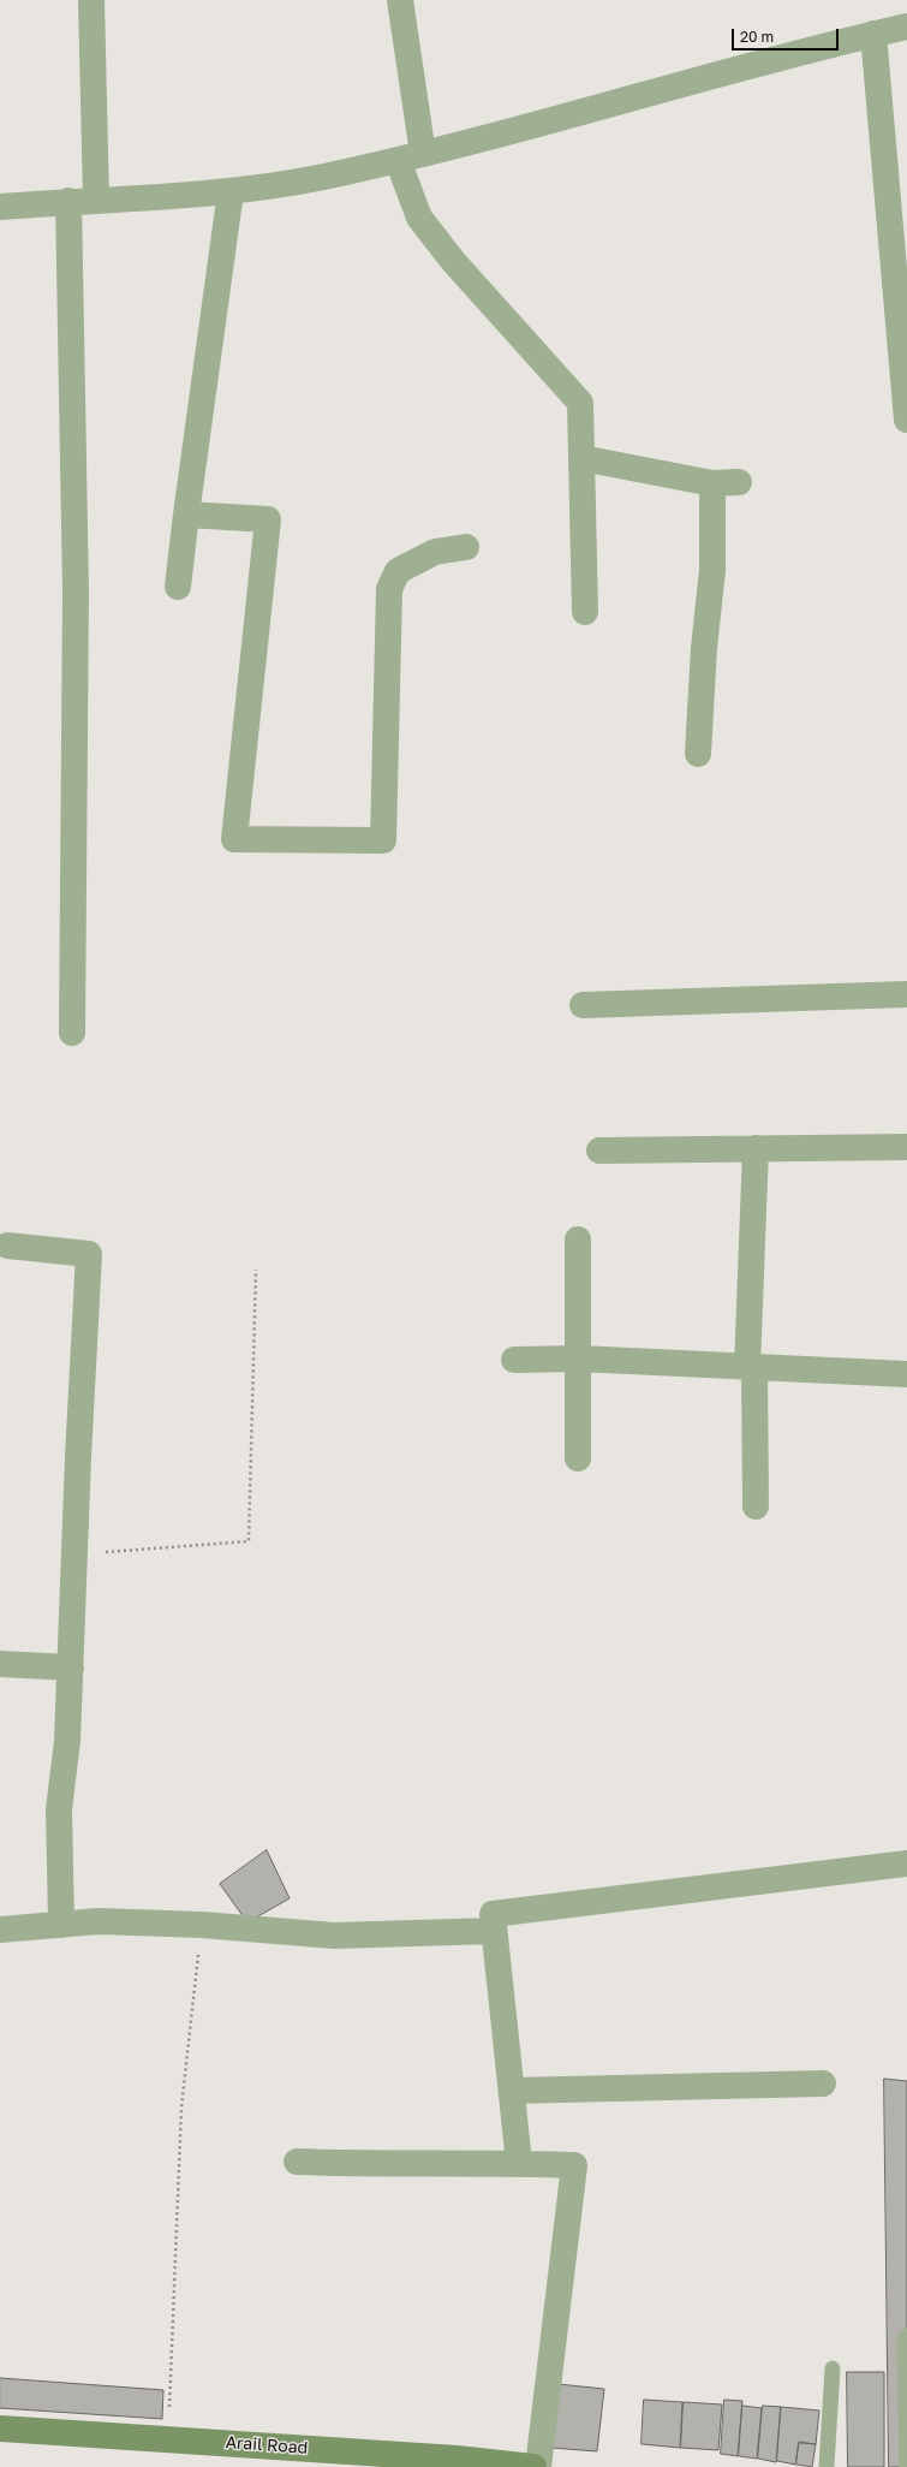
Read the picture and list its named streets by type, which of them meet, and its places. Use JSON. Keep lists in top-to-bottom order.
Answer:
{
  "streets": {
    "main road": ["Arail Road"]
  },
  "scale_bar": "20 m"
}
